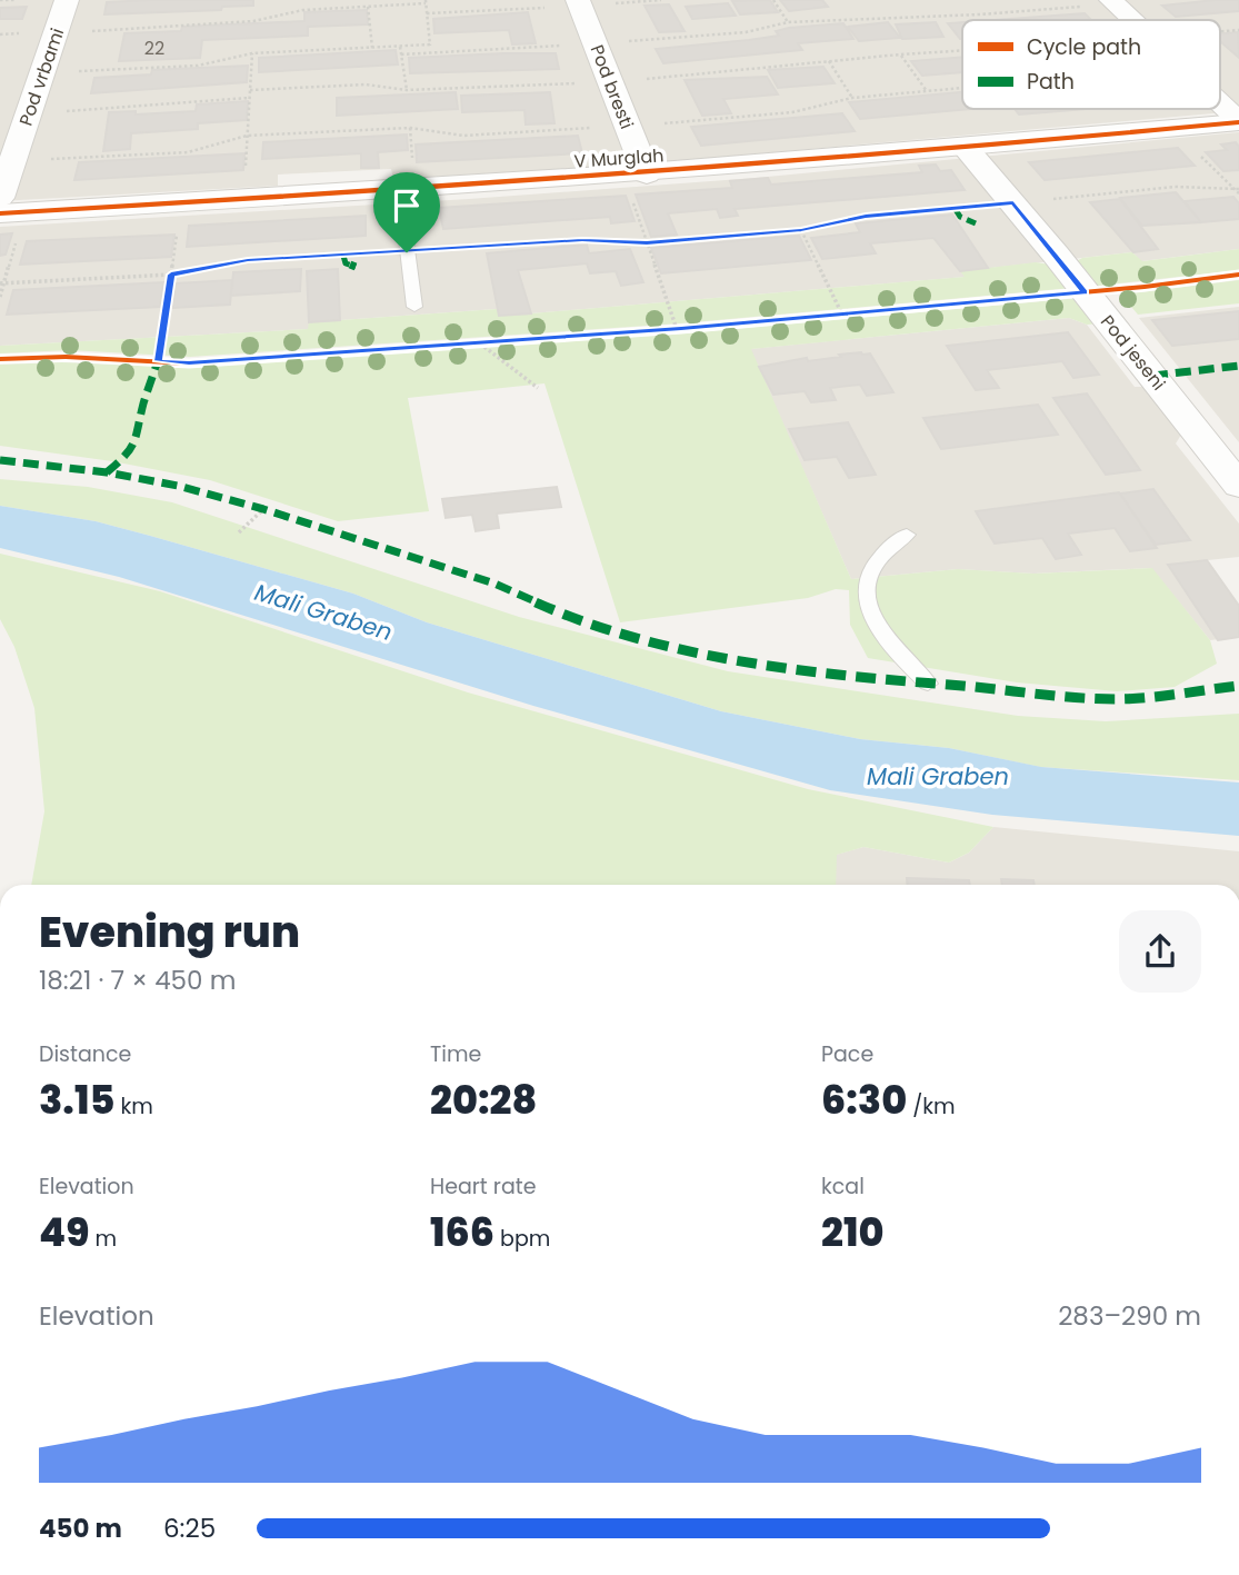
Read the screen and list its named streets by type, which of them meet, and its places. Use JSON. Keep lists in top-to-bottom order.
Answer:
{
  "streets": {
    "street": [
      "Pod vrbami",
      "Pod bresti",
      "V Murglah",
      "Pod jeseni"
    ]
  },
  "crossings": [
    ["Pod bresti", "V Murglah"],
    ["V Murglah", "Pod jeseni"]
  ],
  "water": ["Mali Graben"],
  "house_numbers": ["22"],
  "legend": ["Cycle path", "Path"],
  "page": {
    "heading": ["Evening run", "18:21 · 7 × 450 m"],
    "stats": [
      ["Distance", "3.15 km"],
      ["Time", "20:28"],
      ["Pace", "6:30 /km"],
      ["Elevation", "49 m"],
      ["Heart rate", "166 bpm"],
      ["kcal", "210"]
    ],
    "chart": ["Elevation", "283–290 m"],
    "list": [
      {
        "name": "450 m",
        "note": "6:25"
      }
    ]
  }
}
